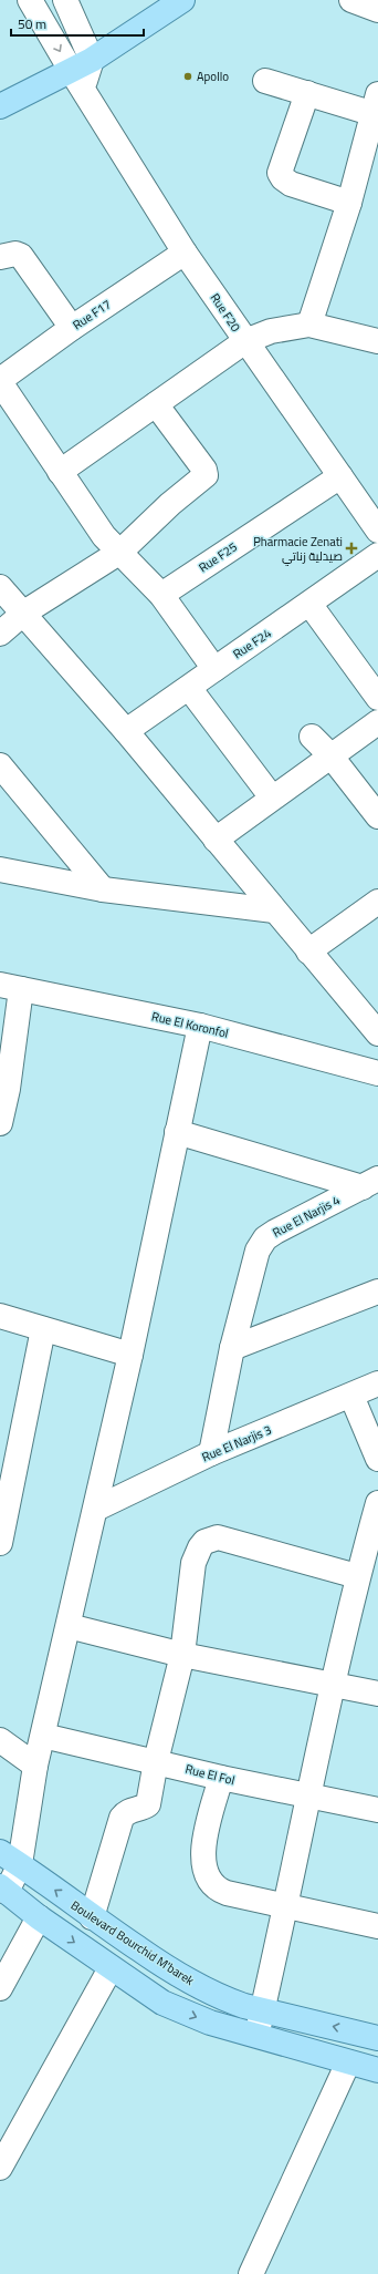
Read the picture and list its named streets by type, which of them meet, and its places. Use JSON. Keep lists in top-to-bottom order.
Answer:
{
  "streets": {
    "main road": ["Boulevard Bourchid M'barek"],
    "street": [
      "Rue F20",
      "Rue F17",
      "Rue F25",
      "Rue F24",
      "Rue El Koronfol",
      "Rue El Narjis 4",
      "Rue El Narjis 3",
      "Rue El Fol"
    ]
  },
  "crossings": [
    ["Rue F20", "Rue F17"],
    ["Rue F20", "Rue F25"],
    ["Rue El Narjis 4", "Rue El Narjis 3"]
  ],
  "places": {
    "other": ["Apollo"],
    "health": ["Pharmacie Zenati صيدلية زناتي"]
  },
  "scale_bar": "50 m"
}
